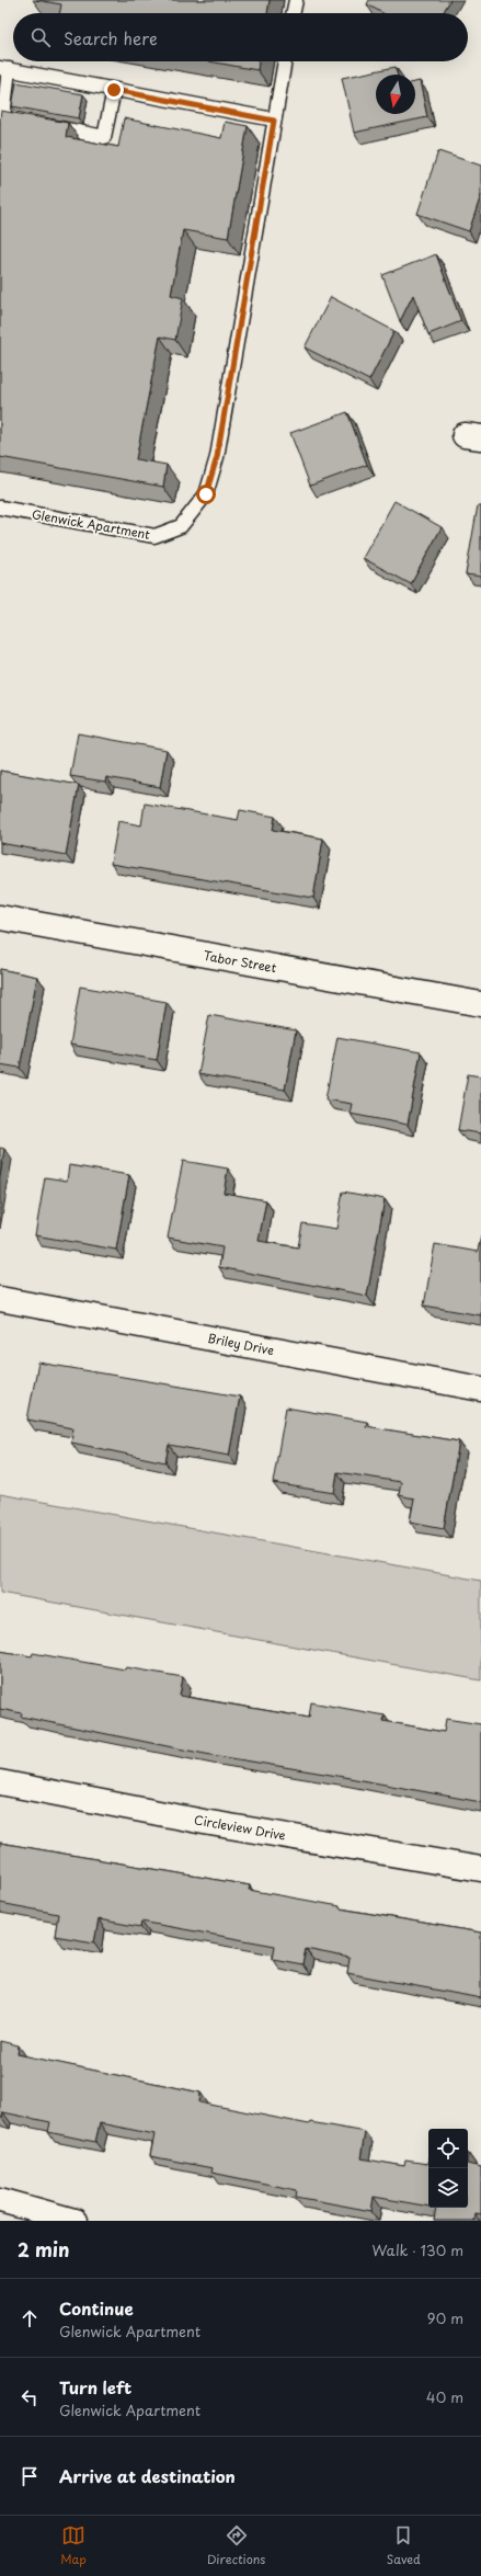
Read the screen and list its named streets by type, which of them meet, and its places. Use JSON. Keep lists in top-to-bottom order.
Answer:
{
  "streets": {
    "street": ["Tabor Street", "Briley Drive", "Circleview Drive"],
    "lane": ["Glenwick Apartment"]
  },
  "north": "bottom",
  "page": {
    "search": "Search here",
    "heading": ["2 min", "Walk · 130 m"],
    "list": [
      ["Continue", "Glenwick Apartment", "90 m"],
      ["Turn left", "Glenwick Apartment", "40 m"],
      "Arrive at destination"
    ],
    "nav": ["Map", "Directions", "Saved"]
  }
}
